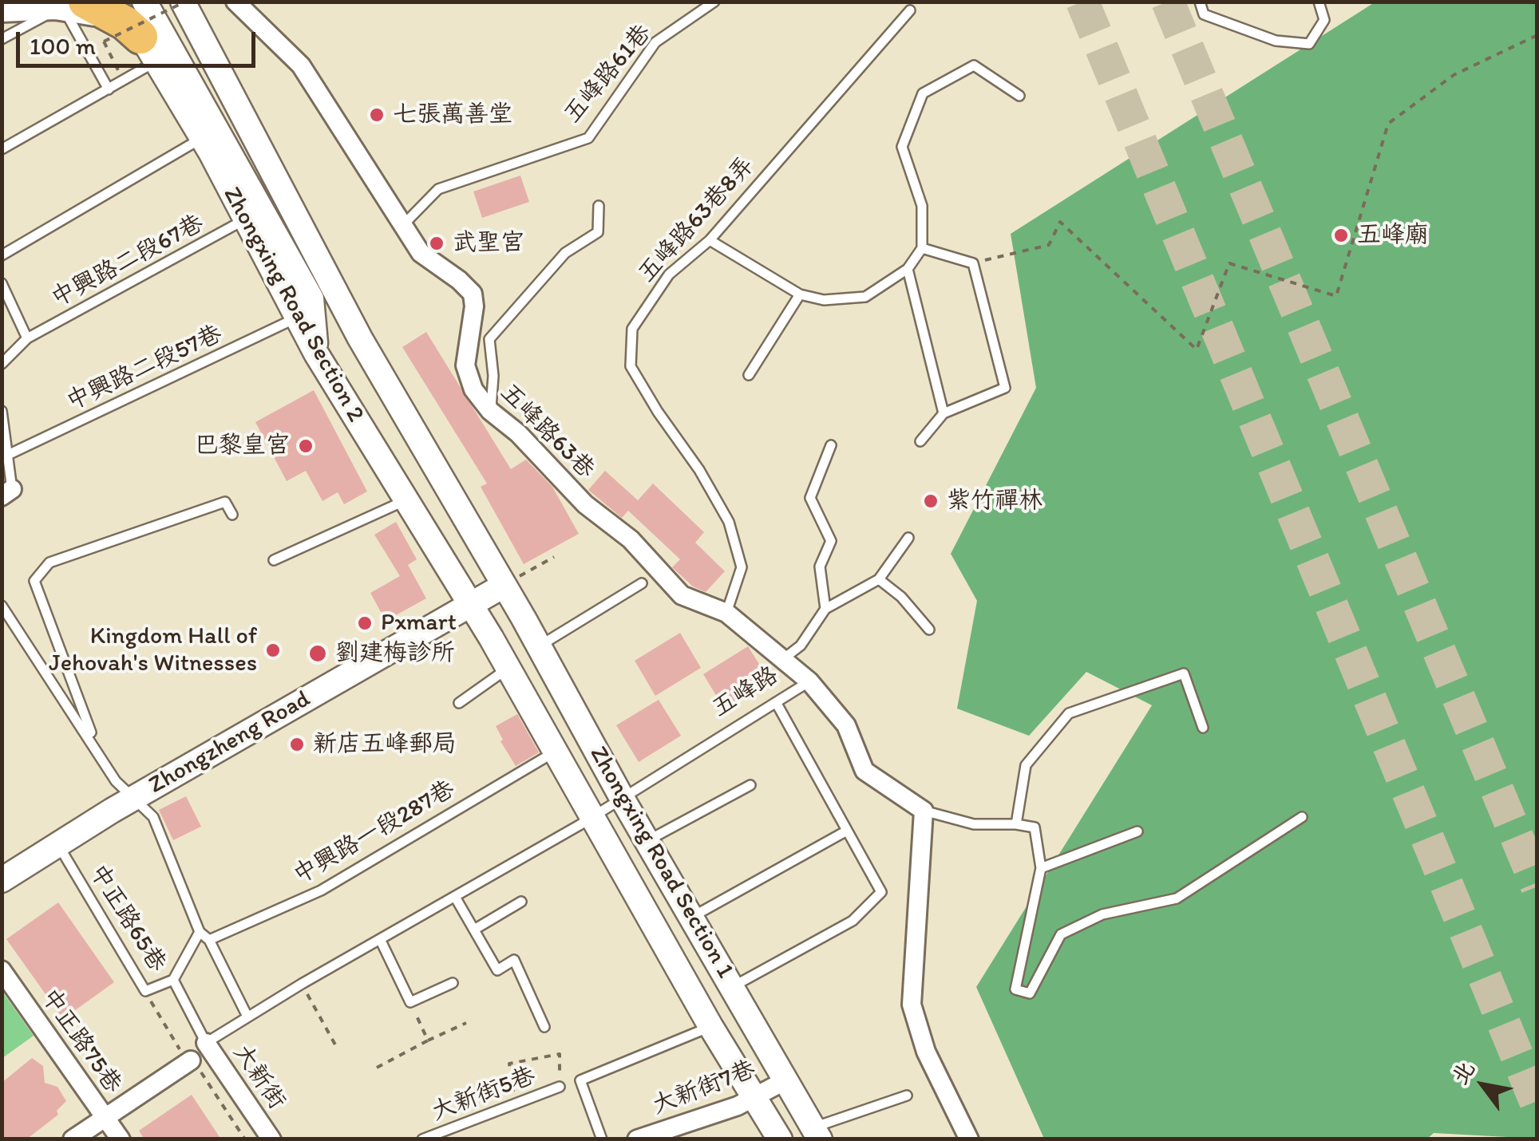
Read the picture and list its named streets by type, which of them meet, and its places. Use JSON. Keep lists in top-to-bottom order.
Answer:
{
  "streets": {
    "street": [
      "Zhongxing Road Section 2",
      "五峰路63巷",
      "五峰路",
      "Zhongzheng Road",
      "Zhongxing Road Section 1",
      "中正路75巷",
      "大新街",
      "大新街7巷"
    ],
    "lane": [
      "五峰路61巷",
      "五峰路63巷8弄",
      "中興路二段67巷",
      "中興路二段57巷",
      "中興路一段287巷",
      "中正路65巷",
      "大新街5巷"
    ]
  },
  "crossings": [
    ["五峰路61巷", "五峰路63巷"],
    ["五峰路63巷8弄", "五峰路63巷"],
    ["中興路二段67巷", "Zhongxing Road Section 2"],
    ["Zhongxing Road Section 2", "中興路二段57巷"],
    ["Zhongxing Road Section 2", "Zhongzheng Road"],
    ["Zhongxing Road Section 2", "Zhongxing Road Section 1"],
    ["五峰路63巷", "五峰路"],
    ["五峰路", "Zhongxing Road Section 1"],
    ["五峰路", "大新街"],
    ["Zhongzheng Road", "Zhongxing Road Section 1"],
    ["Zhongzheng Road", "中正路65巷"],
    ["中興路一段287巷", "Zhongxing Road Section 1"],
    ["Zhongxing Road Section 1", "大新街7巷"]
  ],
  "places": [
    "七張萬善堂",
    "五峰廟",
    "武聖宮",
    "巴黎皇宮",
    "紫竹禪林",
    "Pxmart",
    "Kingdom Hall of Jehovah's Witnesses",
    "劉建梅診所",
    "新店五峰郵局"
  ],
  "scale_bar": "100 m",
  "north": "top left"
}
